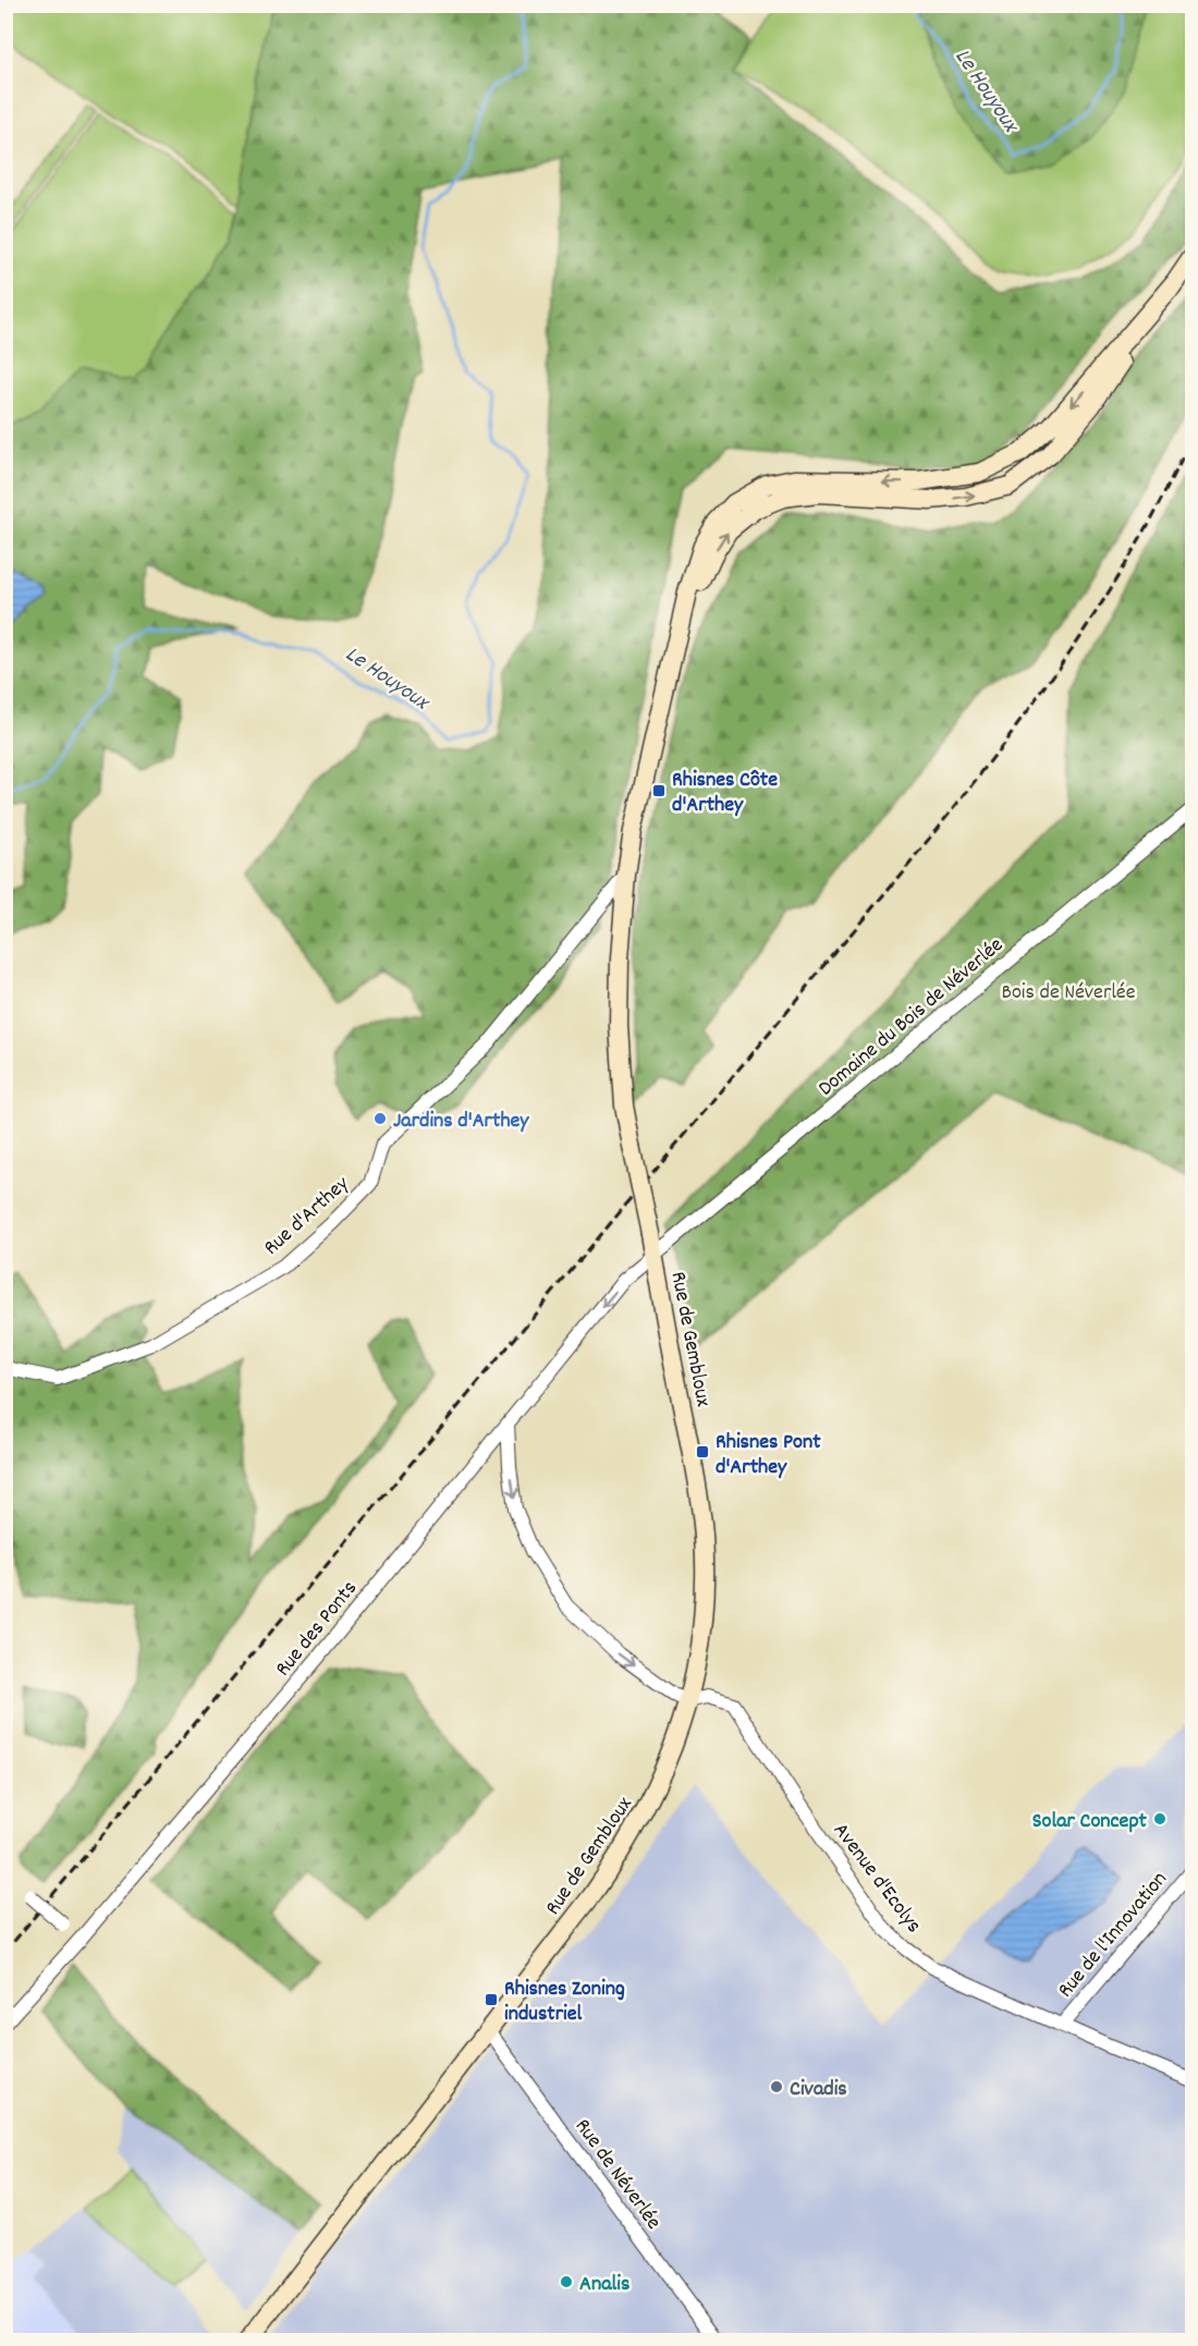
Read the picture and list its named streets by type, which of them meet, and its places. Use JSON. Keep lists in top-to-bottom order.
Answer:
{
  "streets": {
    "main road": ["Rue de Gembloux"],
    "street": [
      "Domaine du Bois de Néverlée",
      "Rue d'Arthey",
      "Rue des Ponts",
      "Avenue d'Ecolys",
      "Rue de l'Innovation",
      "Rue de Néverlée"
    ]
  },
  "crossings": [
    ["Domaine du Bois de Néverlée", "Rue de Gembloux"],
    ["Domaine du Bois de Néverlée", "Rue des Ponts"],
    ["Rue d'Arthey", "Rue de Gembloux"],
    ["Rue de Gembloux", "Rue des Ponts"],
    ["Rue de Gembloux", "Avenue d'Ecolys"],
    ["Rue de Gembloux", "Rue de Néverlée"],
    ["Avenue d'Ecolys", "Rue de l'Innovation"]
  ],
  "water": ["Le Houyoux"],
  "parks": ["Bois de Néverlée"],
  "places": {
    "transit": ["Rhisnes Côte d'Arthey", "Rhisnes Pont d'Arthey", "Rhisnes Zoning industriel"],
    "other": [
      "Jardins d'Arthey",
      "Solar Concept",
      "Civadis",
      "Analis"
    ]
  }
}
